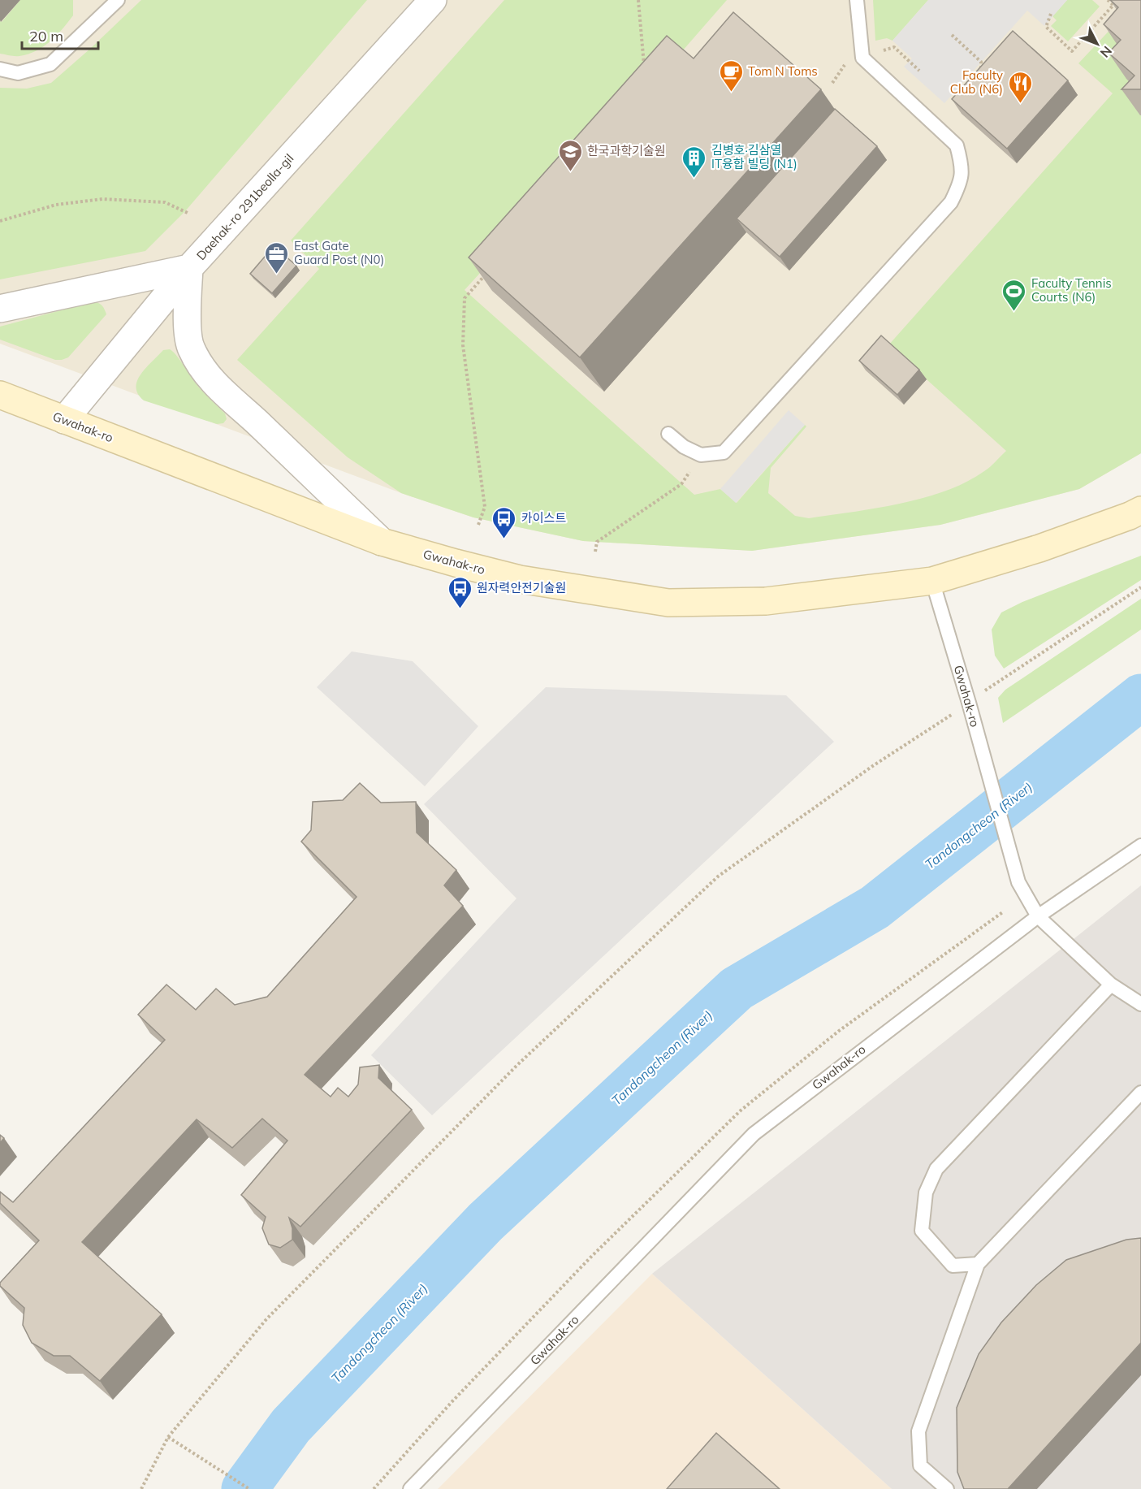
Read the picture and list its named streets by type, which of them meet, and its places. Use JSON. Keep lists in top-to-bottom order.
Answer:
{
  "streets": {
    "main road": ["Gwahak-ro"],
    "street": ["Daehak-ro 291beolla-gil"]
  },
  "crossings": [
    ["Daehak-ro 291beolla-gil", "Gwahak-ro"]
  ],
  "water": ["Tandongcheon (River)"],
  "places": {
    "cafe": ["Tom N Toms"],
    "restaurant": ["Faculty Club (N6)"],
    "school or university": ["한국과학기술원"],
    "building": ["김병호·김삼열 IT융합 빌딩 (N1)"],
    "office": ["East Gate Guard Post (N0)"],
    "sports": ["Faculty Tennis Courts (N6)"],
    "bus stop": ["카이스트", "원자력안전기술원"]
  },
  "scale_bar": "20 m",
  "north": "bottom right"
}
